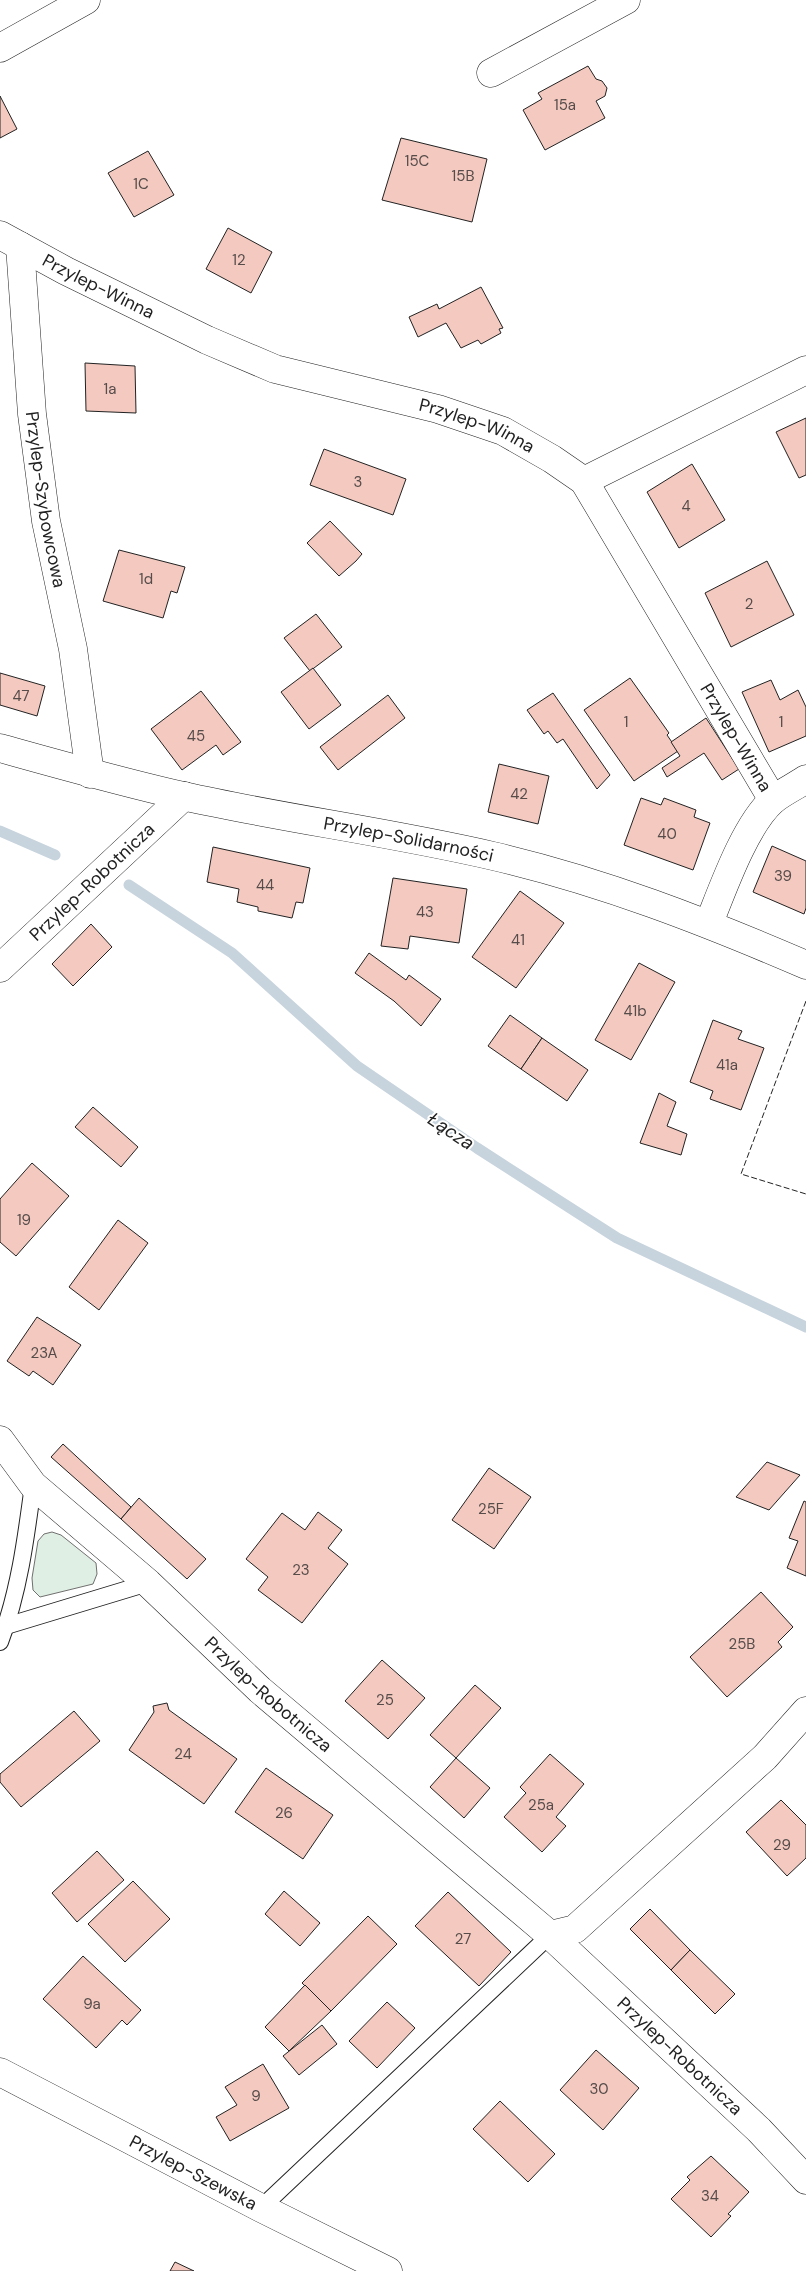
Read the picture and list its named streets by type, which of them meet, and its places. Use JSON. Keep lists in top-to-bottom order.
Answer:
{
  "streets": {
    "street": [
      "Przylep-Winna",
      "Przylep-Szybowcowa",
      "Przylep-Solidarności",
      "Przylep-Robotnicza",
      "Przylep-Szewska"
    ]
  },
  "crossings": [
    ["Przylep-Winna", "Przylep-Szybowcowa"],
    ["Przylep-Szybowcowa", "Przylep-Solidarności"],
    ["Przylep-Solidarności", "Przylep-Robotnicza"]
  ],
  "water": ["Łącza"],
  "house_numbers": [
    "15a",
    "15C",
    "15B",
    "1C",
    "12",
    "1a",
    "3",
    "4",
    "1d",
    "2",
    "47",
    "1",
    "1",
    "45",
    "42",
    "40",
    "39",
    "44",
    "43",
    "41",
    "41b",
    "41a",
    "19",
    "23A",
    "25F",
    "23",
    "25B",
    "25",
    "24",
    "25a",
    "26",
    "29",
    "27",
    "9a",
    "30",
    "9",
    "34"
  ]
}
